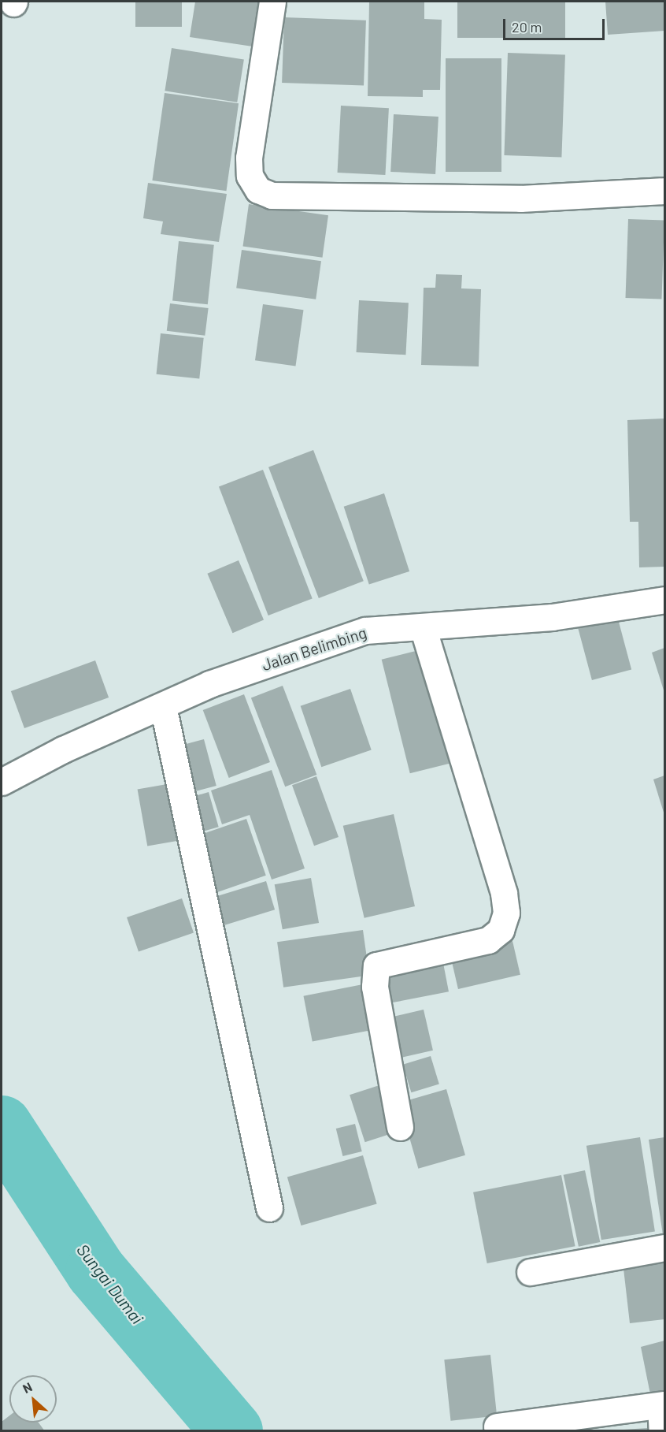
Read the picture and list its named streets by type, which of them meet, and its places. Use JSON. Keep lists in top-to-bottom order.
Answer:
{
  "streets": {
    "street": ["Jalan Belimbing"]
  },
  "water": ["Sungai Dumai"],
  "scale_bar": "20 m",
  "north": "top left"
}
